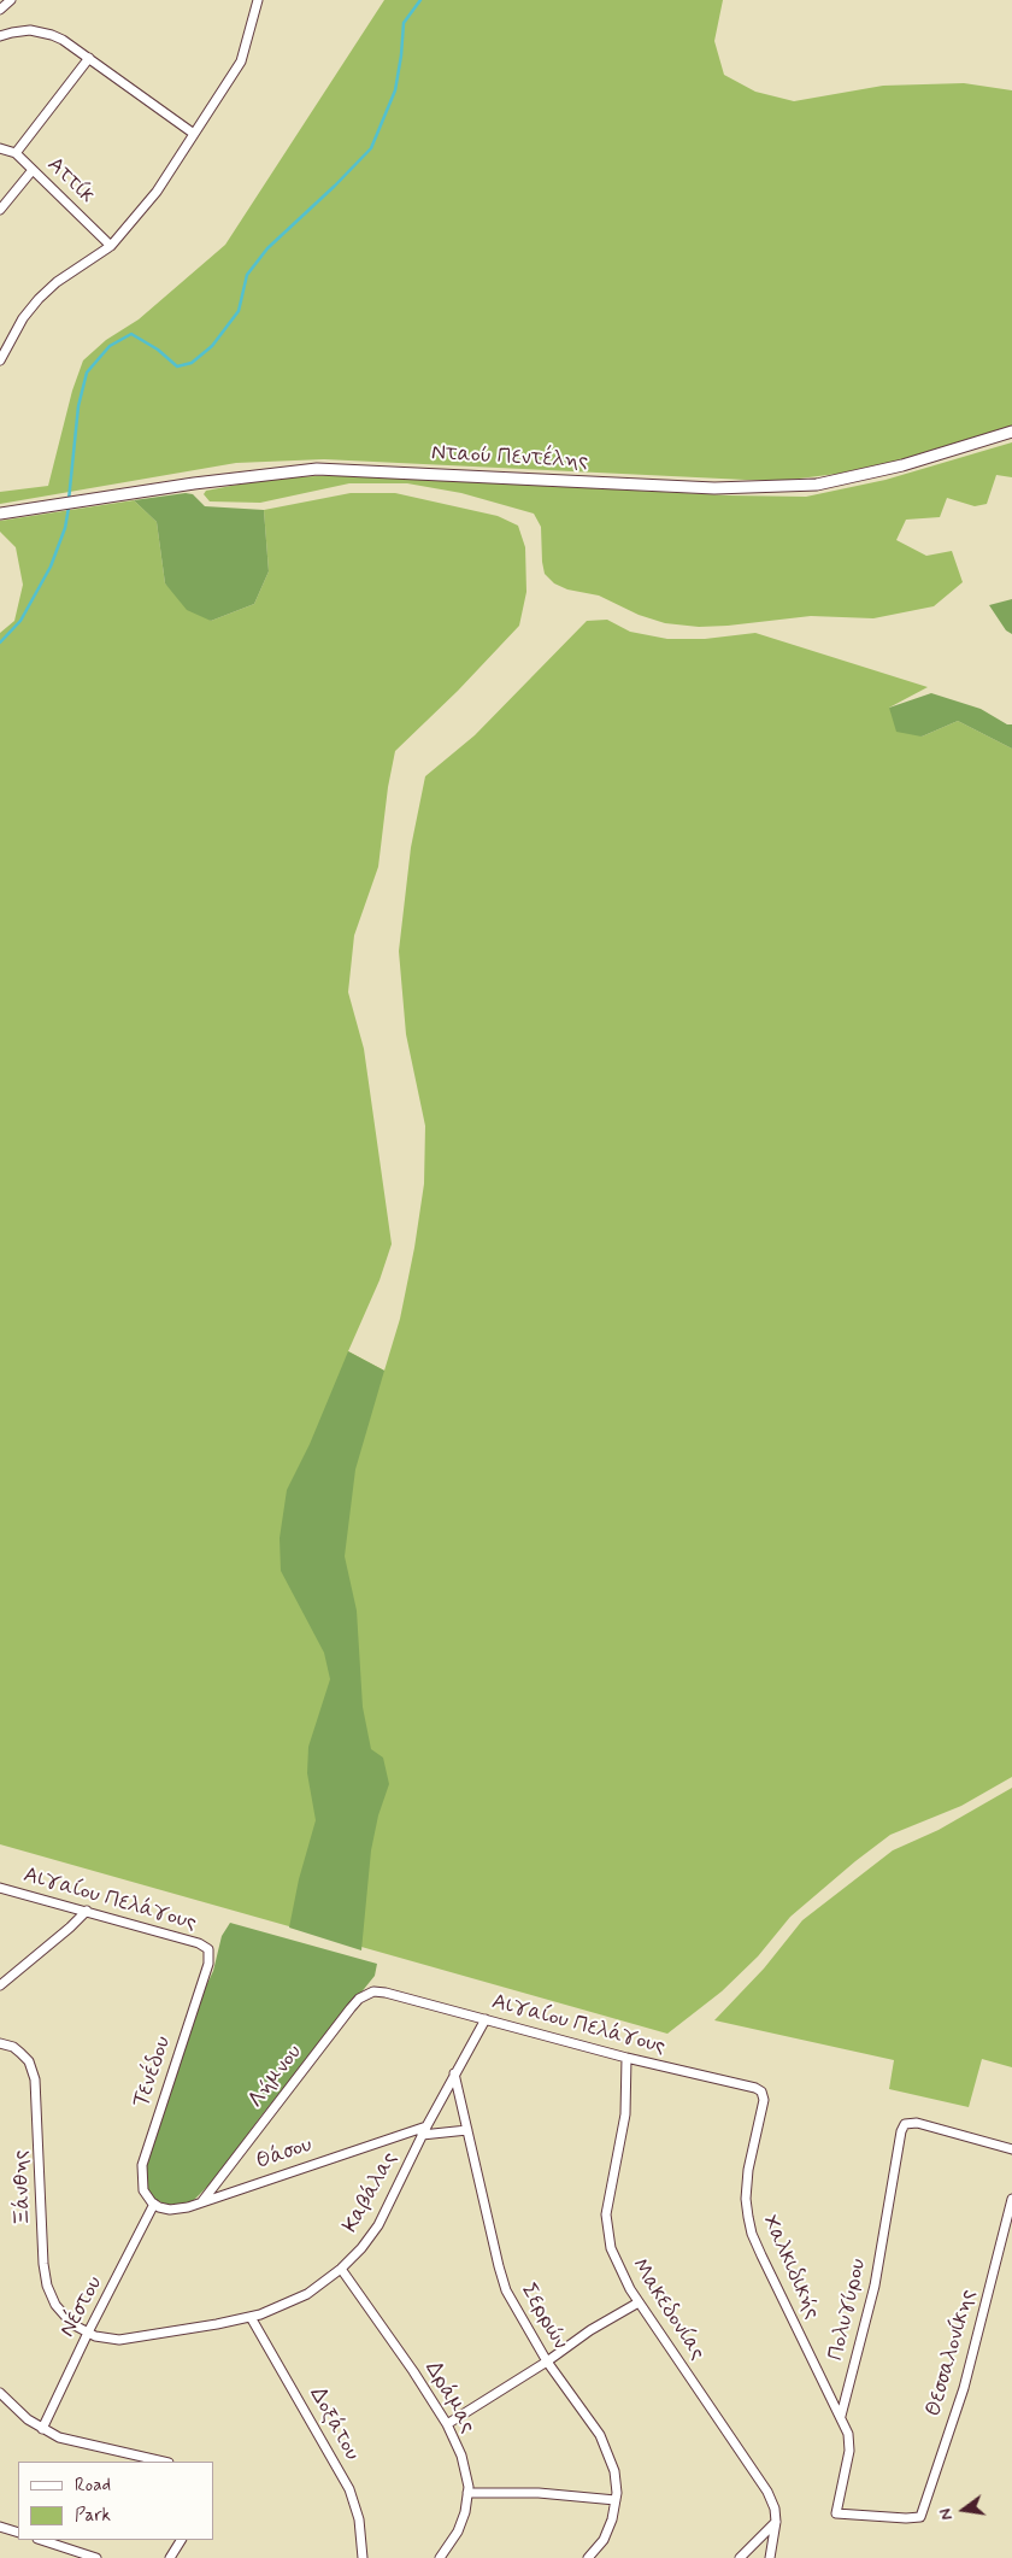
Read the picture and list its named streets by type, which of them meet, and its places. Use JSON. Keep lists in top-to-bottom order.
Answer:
{
  "streets": {
    "street": [
      "Αττίκ",
      "Νταού Πεντέλης",
      "Αιγαίου Πελάγους",
      "Τενέδου",
      "Λήμνου",
      "Θάσου",
      "Ξάνθης",
      "Καβάλας",
      "Χαλκιδικής",
      "Νέστου",
      "Μακεδονίας",
      "Πολυγύρου",
      "Σερρών",
      "Θεσσαλονίκης",
      "Δράμας",
      "Δοξάτου"
    ]
  },
  "crossings": [
    ["Αιγαίου Πελάγους", "Τενέδου"],
    ["Αιγαίου Πελάγους", "Λήμνου"],
    ["Αιγαίου Πελάγους", "Καβάλας"],
    ["Αιγαίου Πελάγους", "Χαλκιδικής"],
    ["Αιγαίου Πελάγους", "Μακεδονίας"],
    ["Τενέδου", "Θάσου"],
    ["Τενέδου", "Νέστου"],
    ["Λήμνου", "Θάσου"],
    ["Θάσου", "Καβάλας"],
    ["Θάσου", "Νέστου"],
    ["Ξάνθης", "Καβάλας"],
    ["Ξάνθης", "Νέστου"],
    ["Καβάλας", "Νέστου"],
    ["Καβάλας", "Σερρών"],
    ["Καβάλας", "Δράμας"],
    ["Καβάλας", "Δοξάτου"],
    ["Χαλκιδικής", "Πολυγύρου"],
    ["Χαλκιδικής", "Θεσσαλονίκης"],
    ["Πολυγύρου", "Θεσσαλονίκης"]
  ],
  "legend": ["Road", "Park"],
  "north": "left"
}
